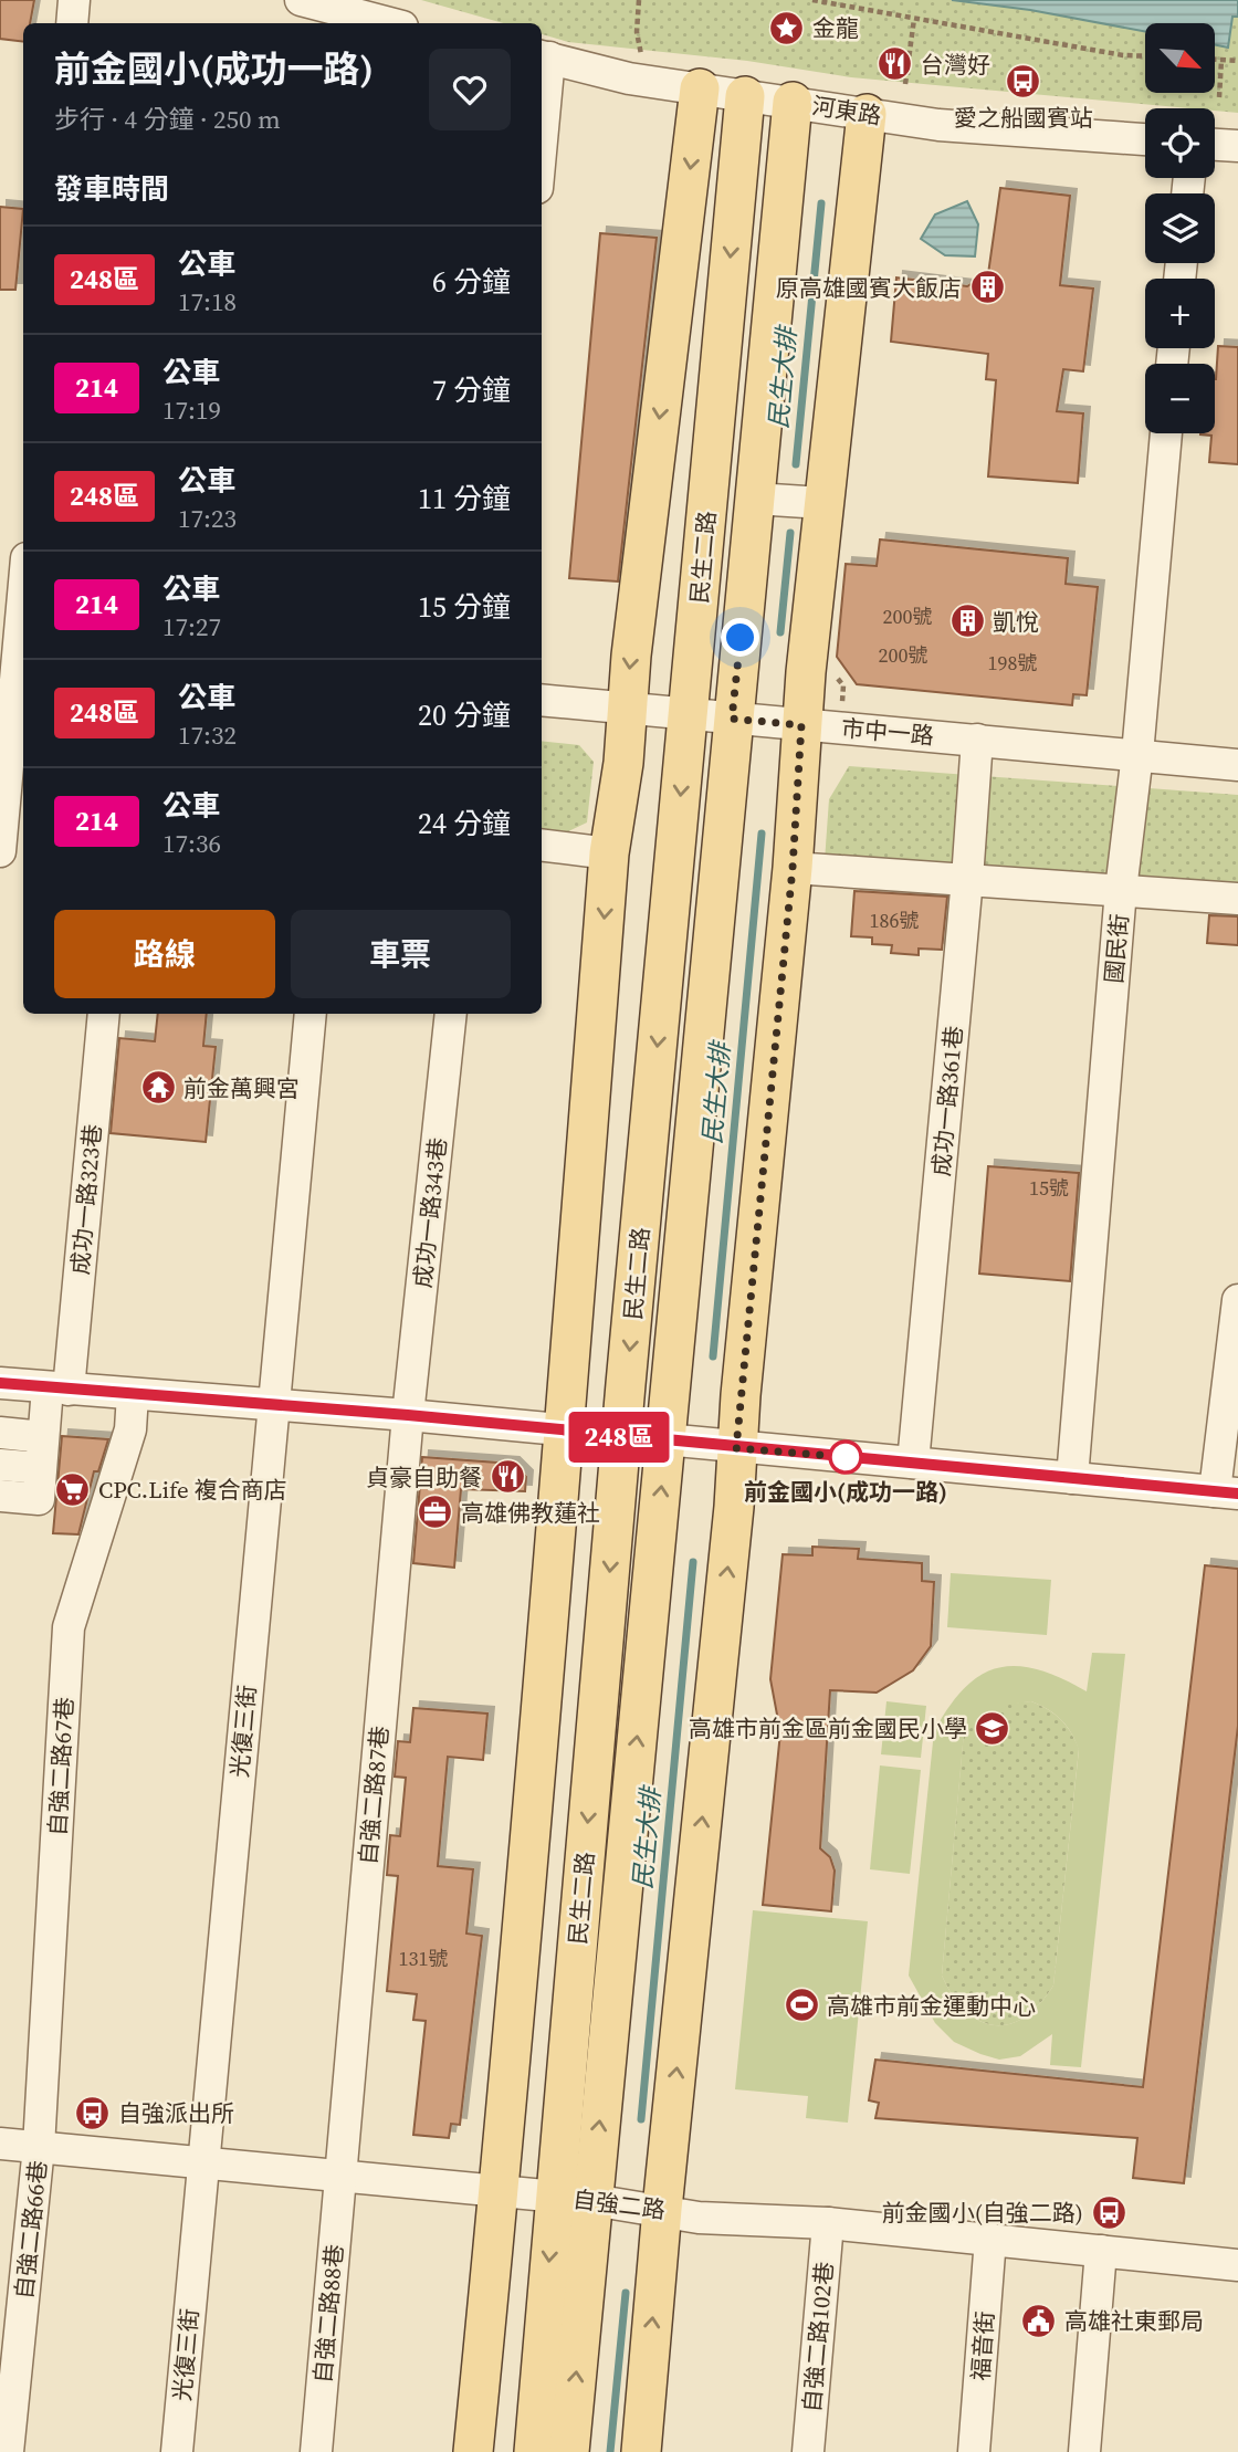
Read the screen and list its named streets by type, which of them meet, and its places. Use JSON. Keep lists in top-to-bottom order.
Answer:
{
  "streets": {
    "main road": ["民生二路"],
    "street": [
      "河東路",
      "市中一路",
      "國民街",
      "成功一路361巷",
      "成功一路323巷",
      "成功一路343巷",
      "光復三街",
      "自強二路67巷",
      "自強二路87巷",
      "自強二路",
      "自強二路66巷",
      "自強二路88巷",
      "自強二路102巷",
      "福音街"
    ]
  },
  "crossings": [
    ["河東路", "民生二路"],
    ["民生二路", "市中一路"],
    ["民生二路", "自強二路"],
    ["市中一路", "國民街"],
    ["市中一路", "成功一路361巷"],
    ["成功一路343巷", "自強二路87巷"],
    ["光復三街", "自強二路"],
    ["自強二路67巷", "自強二路"],
    ["自強二路67巷", "自強二路66巷"],
    ["自強二路87巷", "自強二路"],
    ["自強二路87巷", "自強二路88巷"],
    ["自強二路", "自強二路66巷"],
    ["自強二路", "自強二路88巷"],
    ["自強二路", "自強二路102巷"],
    ["自強二路", "福音街"]
  ],
  "water": ["民生大排"],
  "places": {
    "place": ["金龍"],
    "restaurant": ["台灣好", "貞豪自助餐"],
    "bus stop": ["愛之船國賓站", "自強派出所", "前金國小(自強二路)"],
    "building": ["原高雄國賓大飯店", "凱悅"],
    "temple": ["前金萬興宮"],
    "other": ["前金國小(成功一路)"],
    "supermarket": ["CPC.Life 複合商店"],
    "office": ["高雄佛教蓮社"],
    "school or university": ["高雄市前金區前金國民小學"],
    "sports": ["高雄市前金運動中心"],
    "public building": ["高雄社東郵局"]
  },
  "lines": ["bus line 248區"],
  "house_numbers": [
    "200號",
    "200號",
    "198號",
    "186號",
    "15號",
    "131號"
  ],
  "north": "bottom right",
  "page": {
    "on_map": "248區",
    "map_buttons": ["+", "−"],
    "heading": [
      ["前金國小(成功一路)", "步行 · 4 分鐘 · 250 m"],
      "發車時間"
    ],
    "list": [
      {
        "mark": "248區",
        "name": "公車",
        "note": "17:18",
        "value": "6 分鐘"
      },
      {
        "mark": "214",
        "name": "公車",
        "note": "17:19",
        "value": "7 分鐘"
      },
      {
        "mark": "248區",
        "name": "公車",
        "note": "17:23",
        "value": "11 分鐘"
      },
      {
        "mark": "214",
        "name": "公車",
        "note": "17:27",
        "value": "15 分鐘"
      },
      {
        "mark": "248區",
        "name": "公車",
        "note": "17:32",
        "value": "20 分鐘"
      },
      {
        "mark": "214",
        "name": "公車",
        "note": "17:36",
        "value": "24 分鐘"
      }
    ],
    "buttons": ["路線", "車票"]
  }
}
